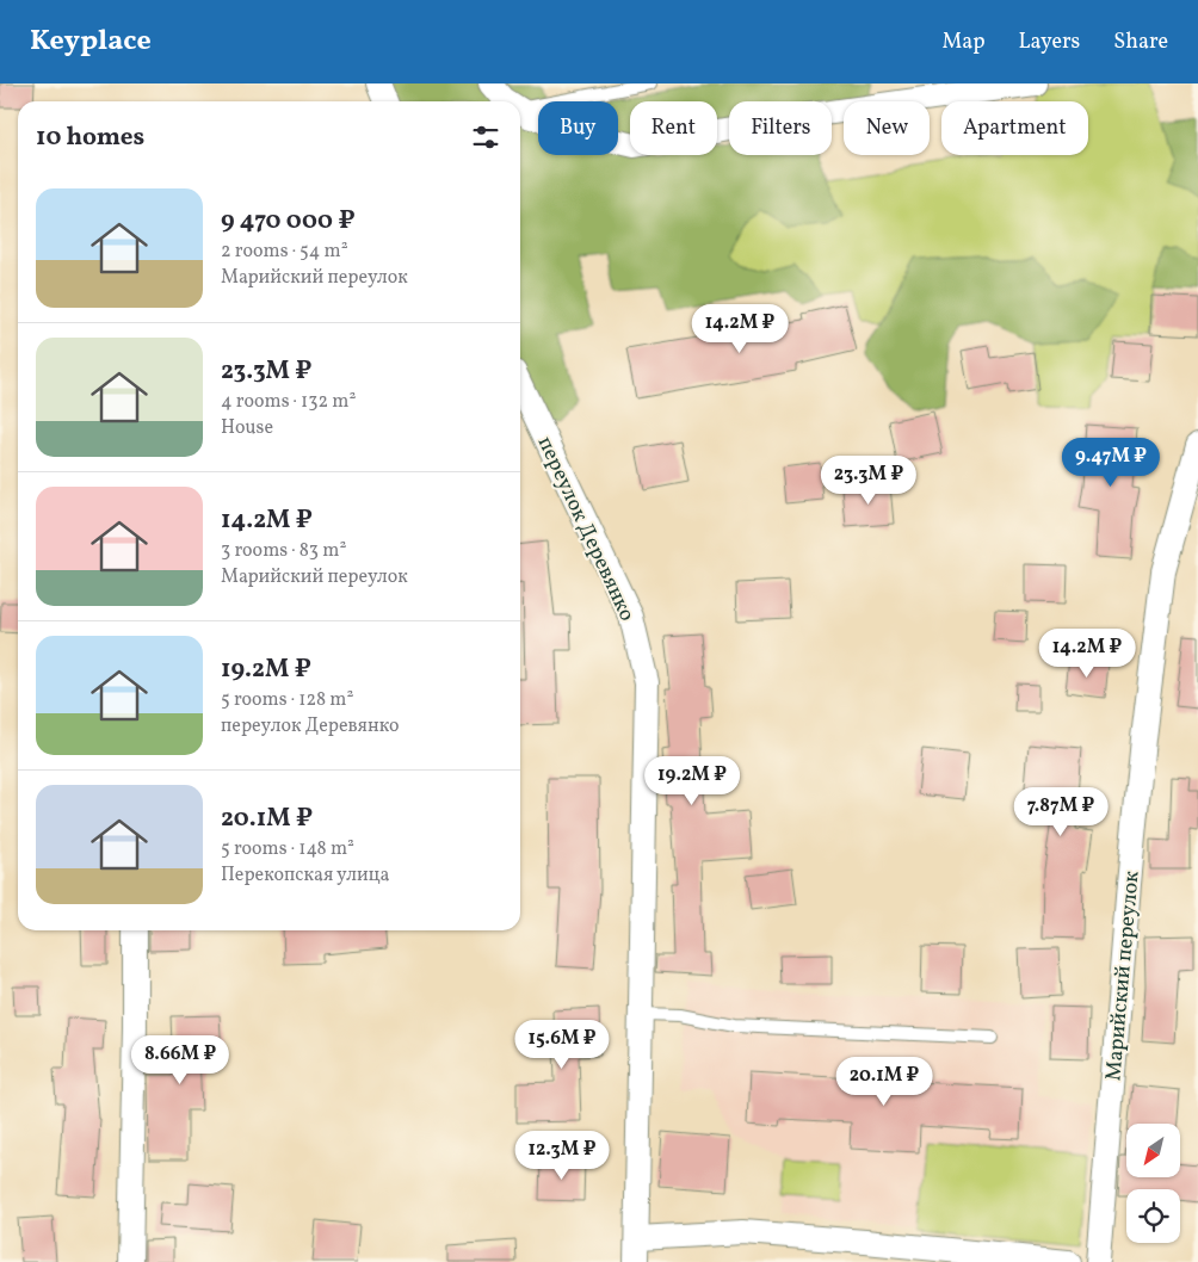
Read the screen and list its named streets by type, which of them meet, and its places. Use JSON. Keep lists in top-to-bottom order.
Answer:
{
  "streets": {
    "street": ["переулок Деревянко", "Марийский переулок"]
  },
  "north": "bottom left",
  "page": {
    "header": "Keyplace",
    "nav": ["Map", "Layers", "Share"],
    "chip": [
      "Buy",
      "Rent",
      "Filters",
      "New",
      "Apartment"
    ],
    "heading": "10 homes",
    "list": [
      {
        "name": "9 470 000 ₽",
        "note": "2 rooms · 54 m² · Марийский переулок"
      },
      {
        "name": "23.3M ₽",
        "note": "4 rooms · 132 m² · House"
      },
      {
        "name": "14.2M ₽",
        "note": "3 rooms · 83 m² · Марийский переулок"
      },
      {
        "name": "19.2M ₽",
        "note": "5 rooms · 128 m² · переулок Деревянко"
      },
      {
        "name": "20.1M ₽",
        "note": "5 rooms · 148 m² · Перекопская улица"
      }
    ],
    "price": [
      "14.2M ₽",
      "9.47M ₽",
      "23.3M ₽",
      "14.2M ₽",
      "19.2M ₽",
      "7.87M ₽",
      "15.6M ₽",
      "8.66M ₽",
      "20.1M ₽",
      "12.3M ₽"
    ]
  }
}
